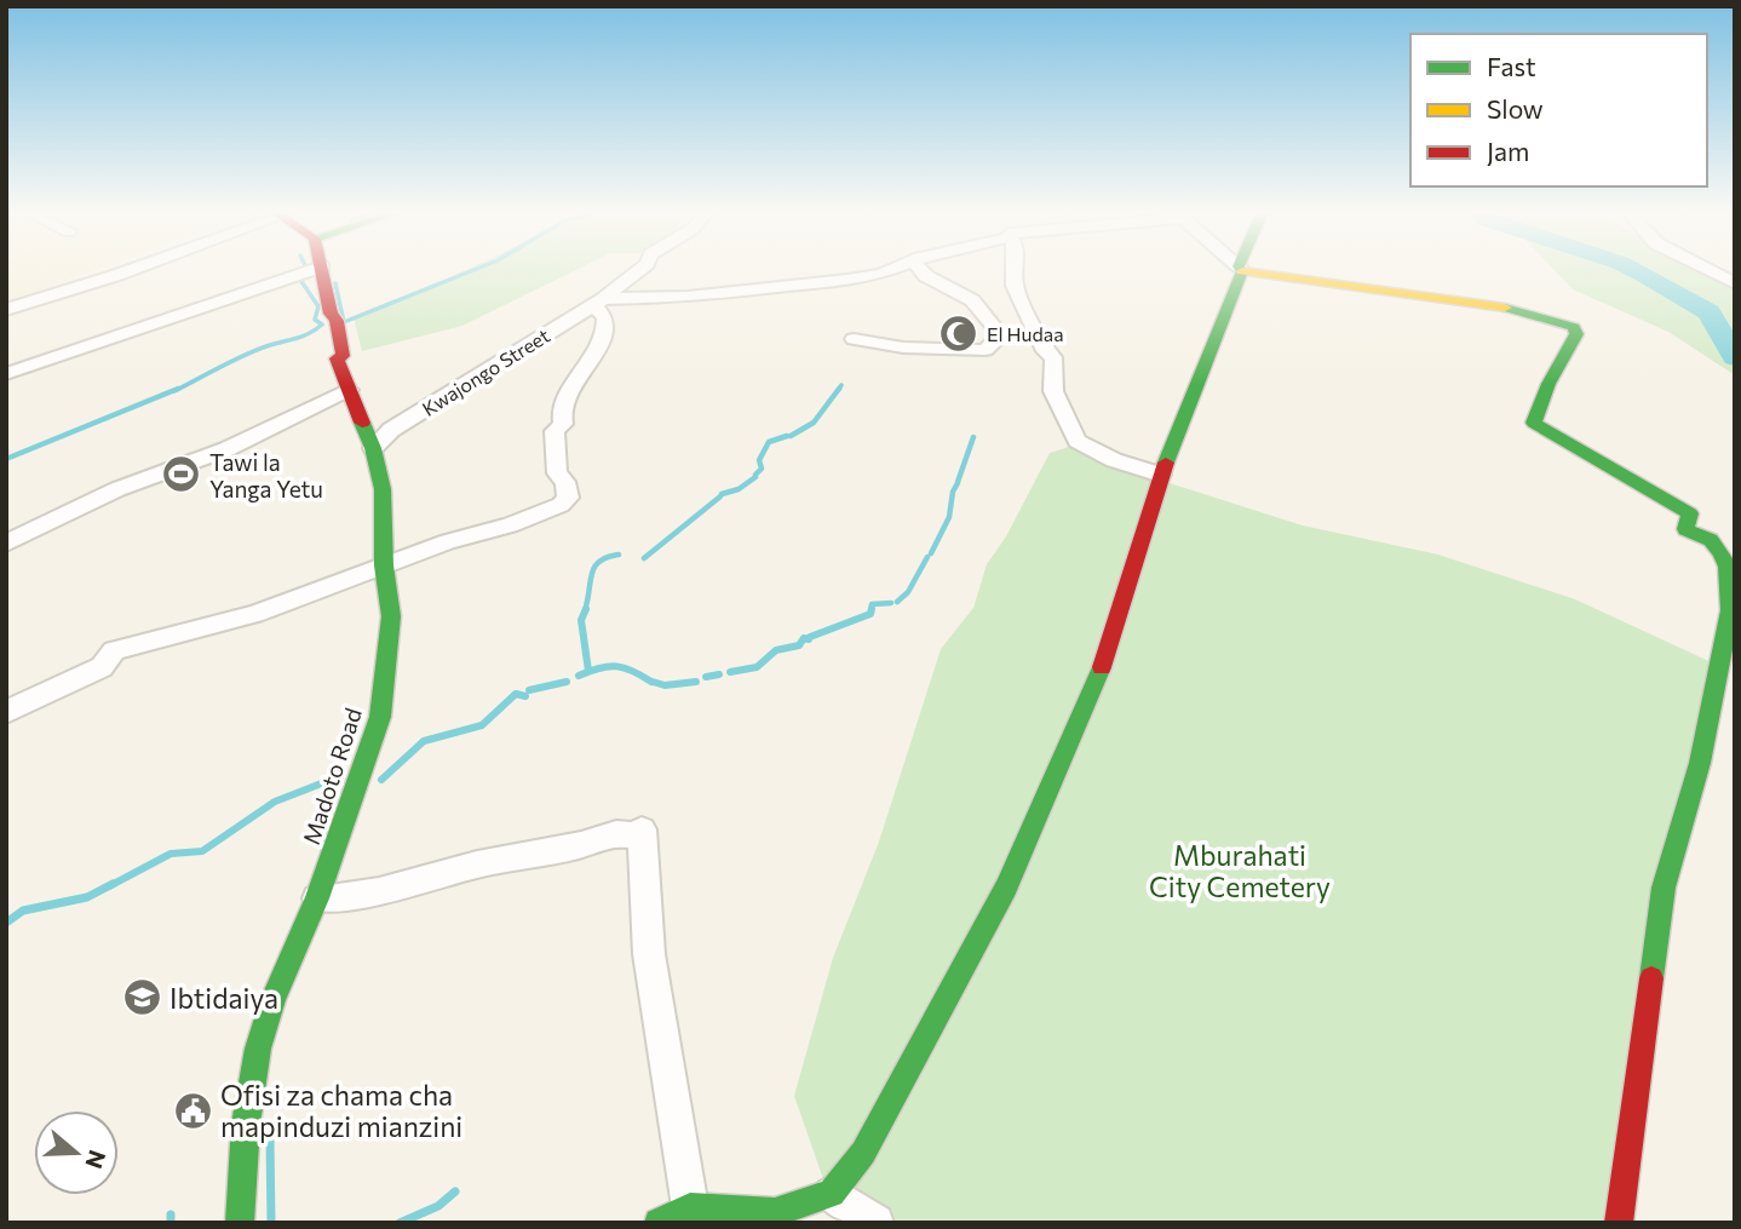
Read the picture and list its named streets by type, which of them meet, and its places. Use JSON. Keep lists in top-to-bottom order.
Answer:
{
  "streets": {
    "street": ["Kwajongo Street", "Madoto Road"]
  },
  "crossings": [
    ["Kwajongo Street", "Madoto Road"]
  ],
  "parks": ["Mburahati City Cemetery"],
  "places": {
    "mosque": ["El Hudaa"],
    "sports": ["Tawi la Yanga Yetu"],
    "school or university": ["Ibtidaiya"],
    "public building": ["Ofisi za chama cha mapinduzi mianzini"]
  },
  "legend": ["Fast", "Slow", "Jam"],
  "north": "right"
}
